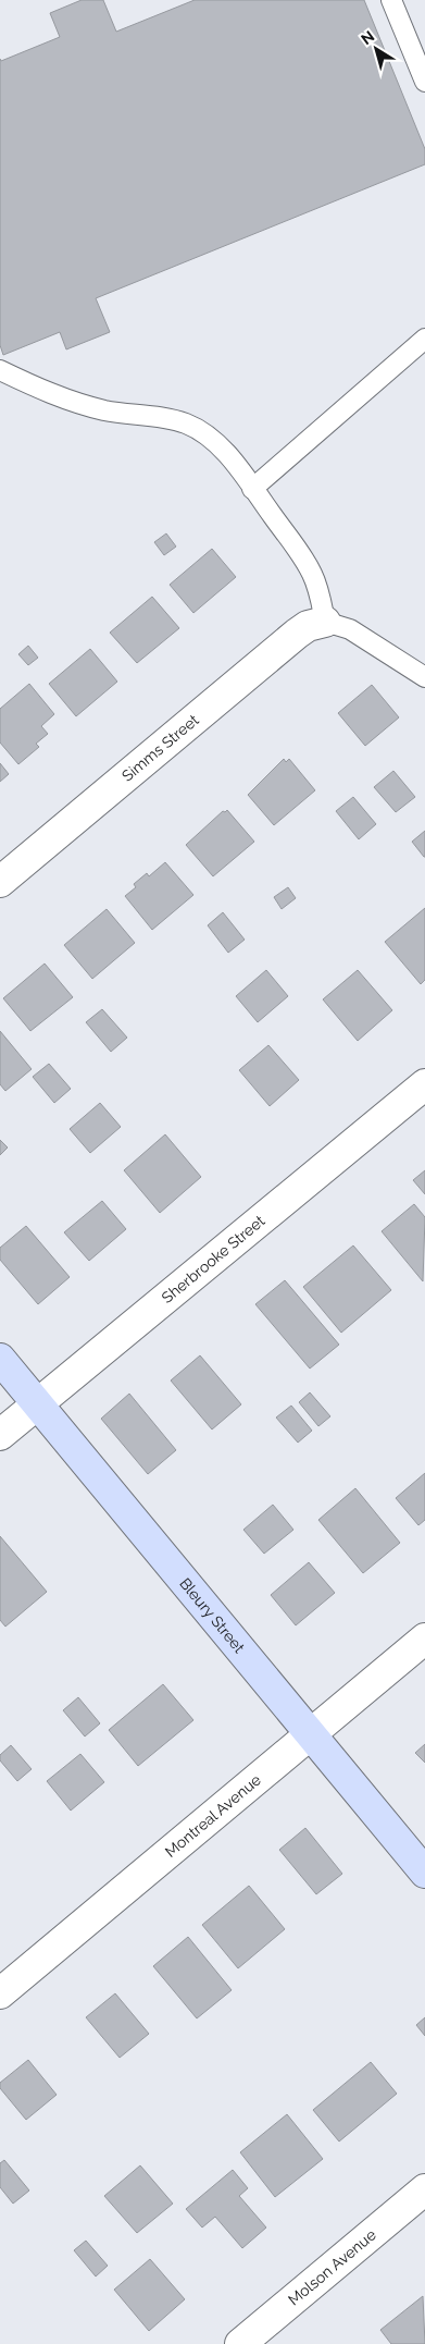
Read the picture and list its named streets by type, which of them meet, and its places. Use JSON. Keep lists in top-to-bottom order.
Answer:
{
  "streets": {
    "street": [
      "Simms Street",
      "Sherbrooke Street",
      "Bleury Street",
      "Montreal Avenue",
      "Molson Avenue"
    ]
  },
  "crossings": [
    ["Sherbrooke Street", "Bleury Street"],
    ["Bleury Street", "Montreal Avenue"]
  ],
  "north": "top left"
}
